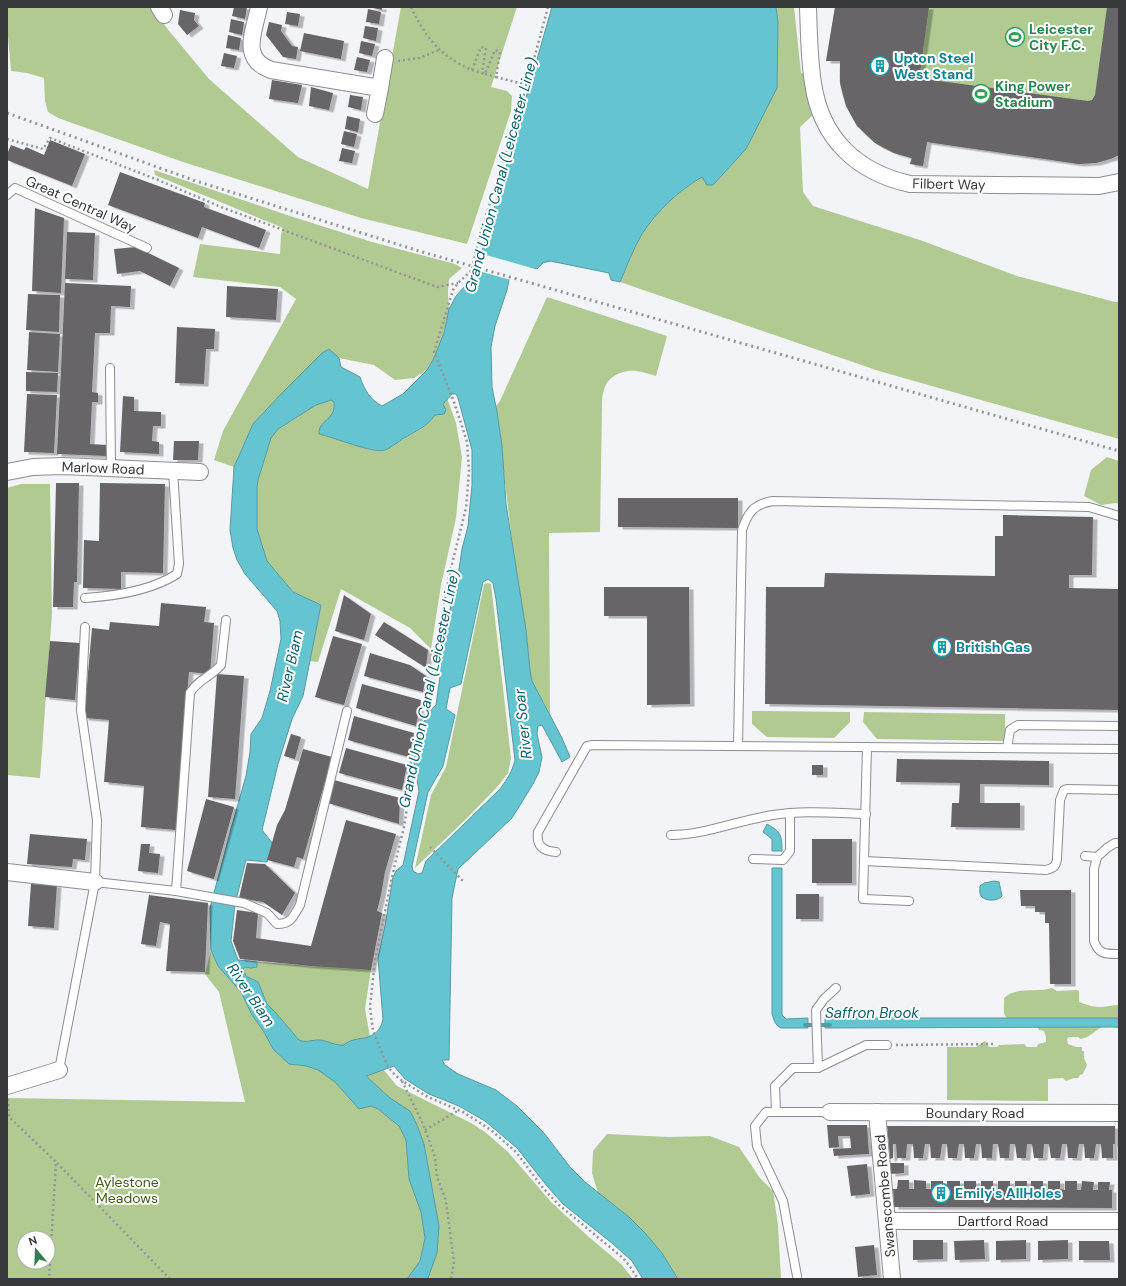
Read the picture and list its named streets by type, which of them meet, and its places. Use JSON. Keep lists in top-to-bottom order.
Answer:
{
  "streets": {
    "street": [
      "Filbert Way",
      "Marlow Road",
      "Boundary Road",
      "Swanscombe Road",
      "Dartford Road"
    ],
    "lane": ["Great Central Way"]
  },
  "crossings": [
    ["Boundary Road", "Swanscombe Road"],
    ["Swanscombe Road", "Dartford Road"]
  ],
  "water": [
    "Grand Union Canal (Leicester Line)",
    "River Biam",
    "River Soar",
    "Saffron Brook"
  ],
  "parks": ["Aylestone Meadows"],
  "places": {
    "sports": ["Leicester City F.C.", "King Power Stadium"],
    "building": ["Upton Steel West Stand", "British Gas", "Emily's AllHoles"]
  },
  "north": "top"
}
